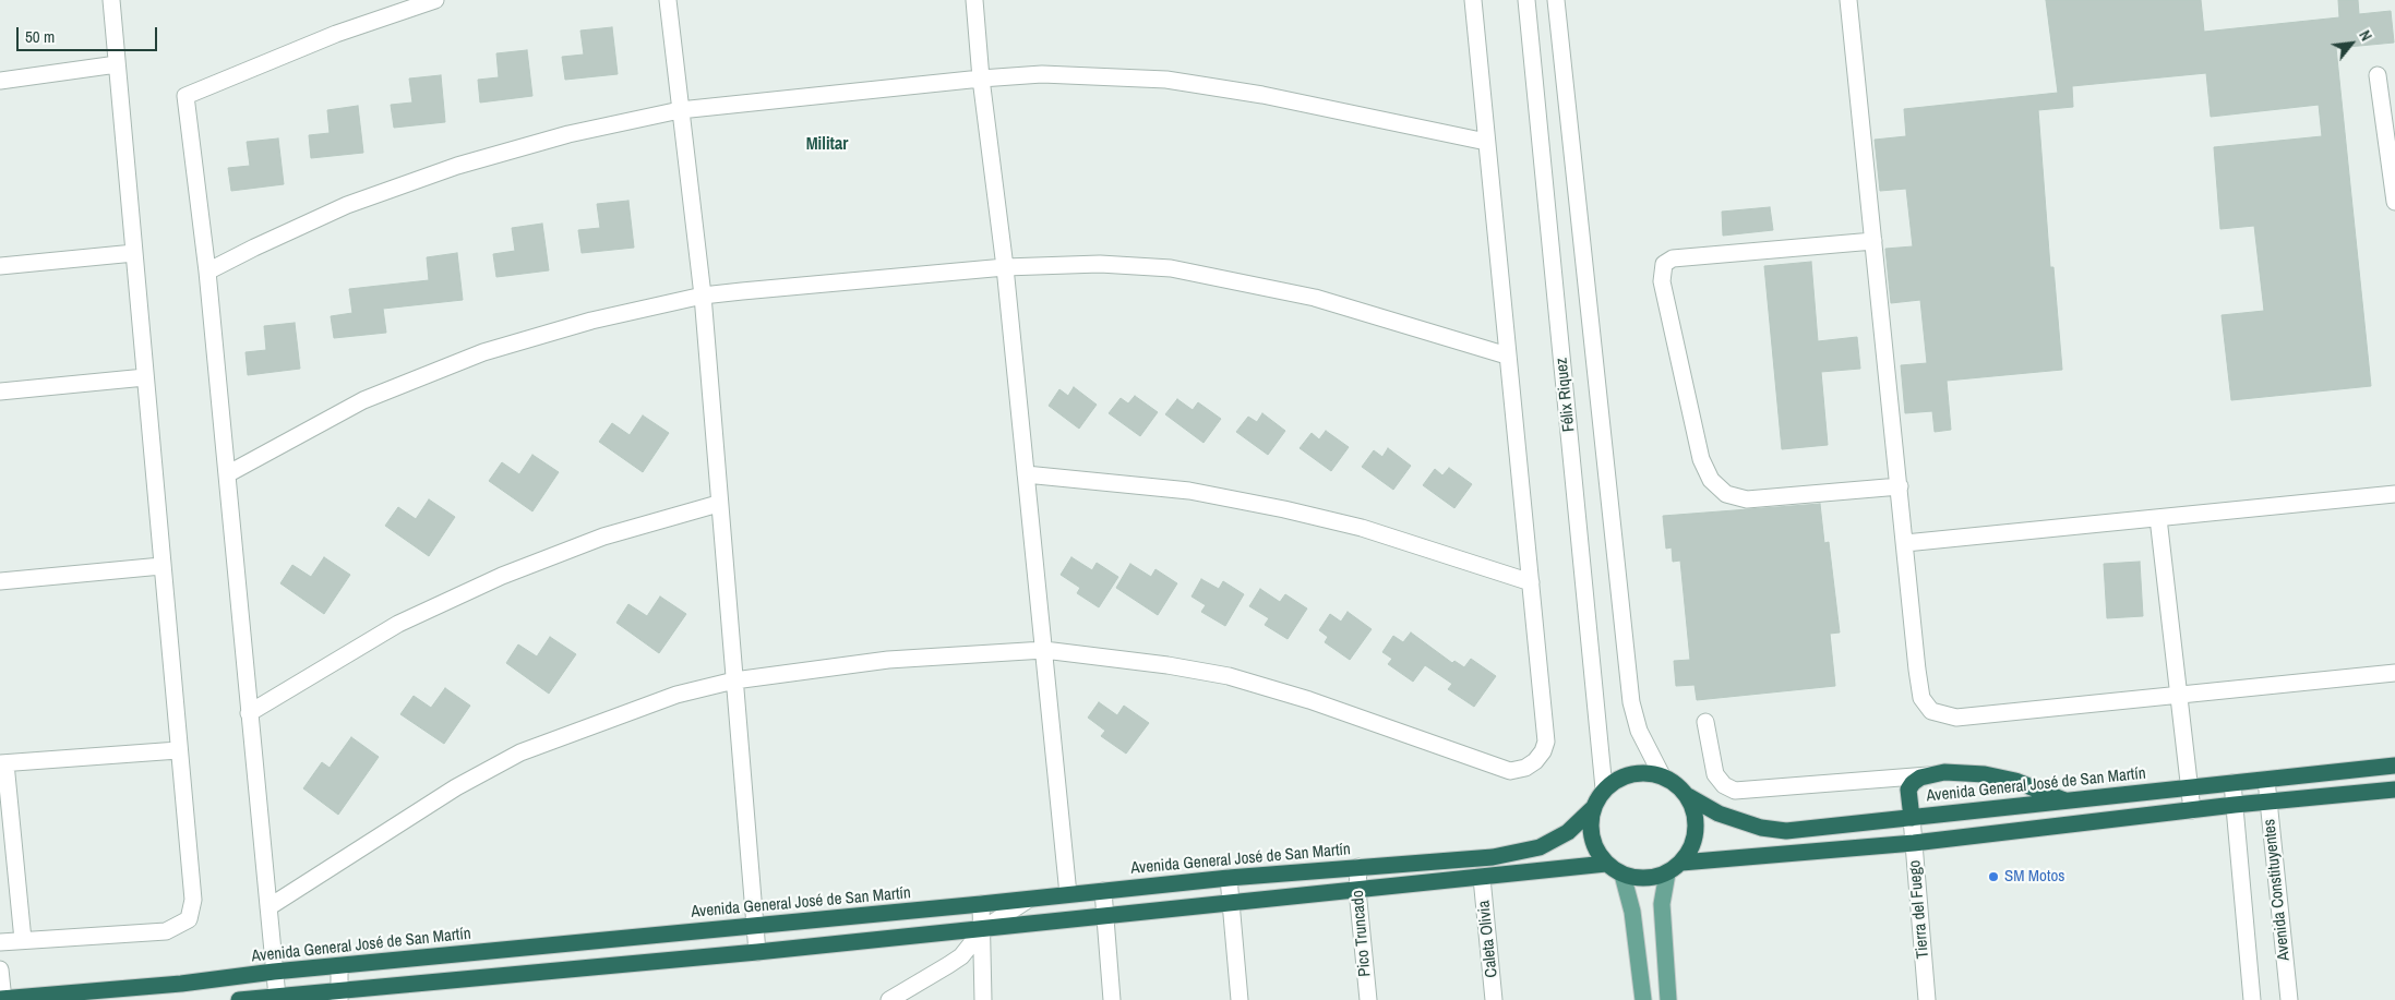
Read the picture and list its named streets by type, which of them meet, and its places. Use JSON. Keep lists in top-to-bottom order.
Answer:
{
  "streets": {
    "highway": ["Avenida General José de San Martín"],
    "street": [
      "Félix Riquez",
      "Avenida Constituyentes",
      "Tierra del Fuego",
      "Pico Truncado",
      "Caleta Olivia"
    ]
  },
  "crossings": [
    ["Félix Riquez", "Avenida General José de San Martín"],
    ["Avenida General José de San Martín", "Avenida Constituyentes"],
    ["Avenida General José de San Martín", "Tierra del Fuego"],
    ["Avenida General José de San Martín", "Pico Truncado"]
  ],
  "districts": ["Militar"],
  "places": ["SM Motos"],
  "scale_bar": "50 m",
  "north": "top right"
}
